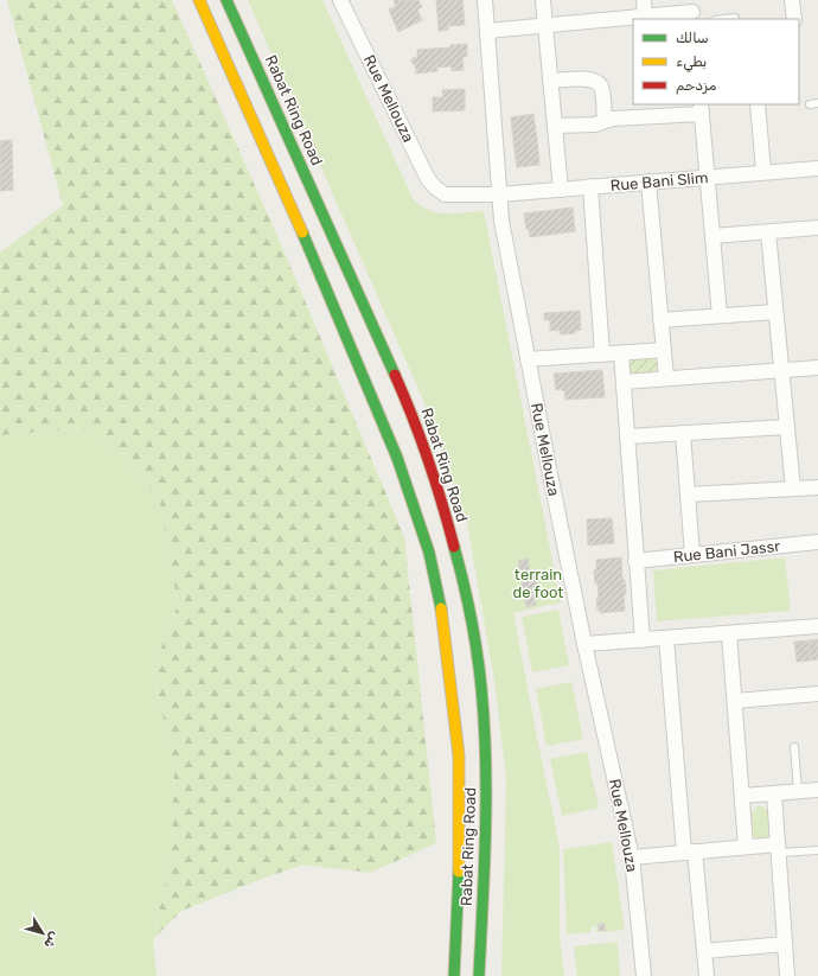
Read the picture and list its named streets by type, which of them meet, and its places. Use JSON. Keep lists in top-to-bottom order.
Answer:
{
  "streets": {
    "highway": ["Rabat Ring Road"],
    "street": ["Rue Mellouza", "Rue Bani Slim", "Rue Bani Jassr"]
  },
  "crossings": [
    ["Rue Mellouza", "Rue Bani Slim"]
  ],
  "parks": ["terrain de foot"],
  "legend": ["سالك", "بطيء", "مزدحم"],
  "north": "bottom right"
}
